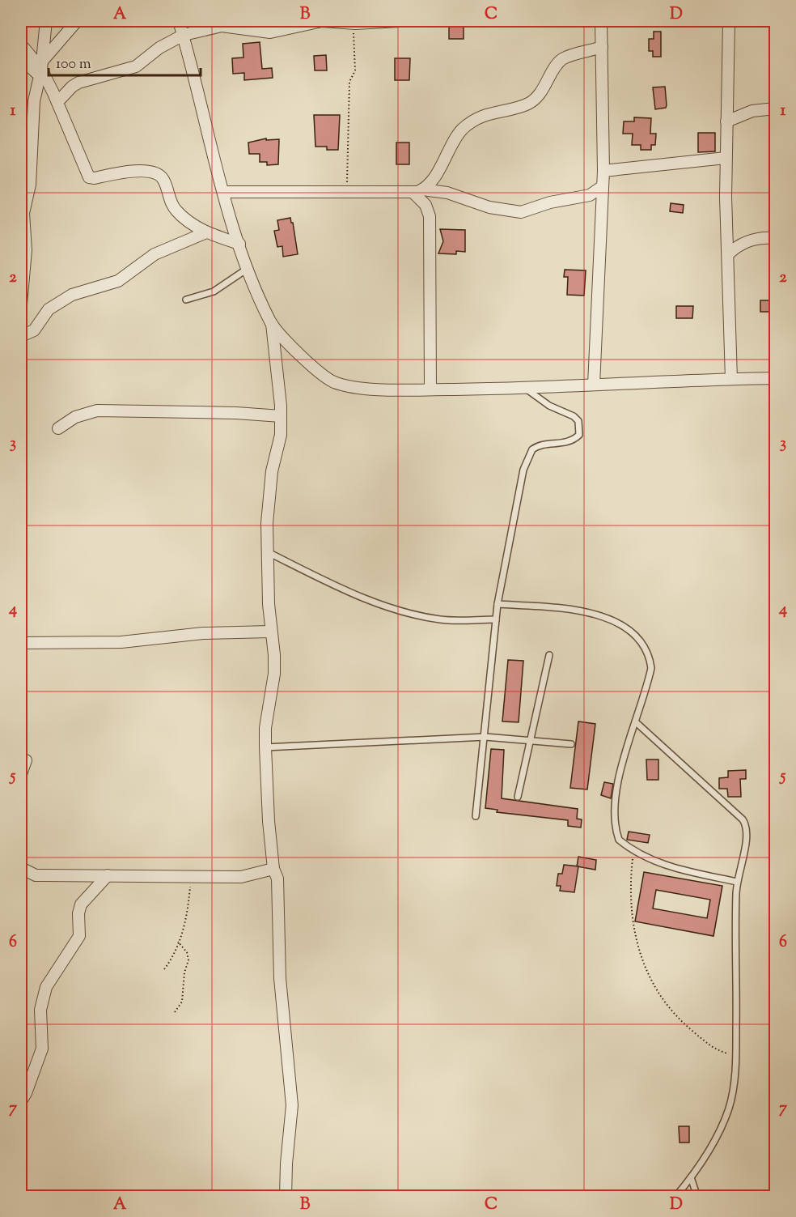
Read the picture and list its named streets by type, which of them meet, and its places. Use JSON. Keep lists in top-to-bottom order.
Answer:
{
  "scale_bar": "100 m",
  "grid": {
    "columns": [
      "A",
      "B",
      "C",
      "D"
    ],
    "rows": [
      "1",
      "2",
      "3",
      "4",
      "5",
      "6",
      "7"
    ]
  }
}
